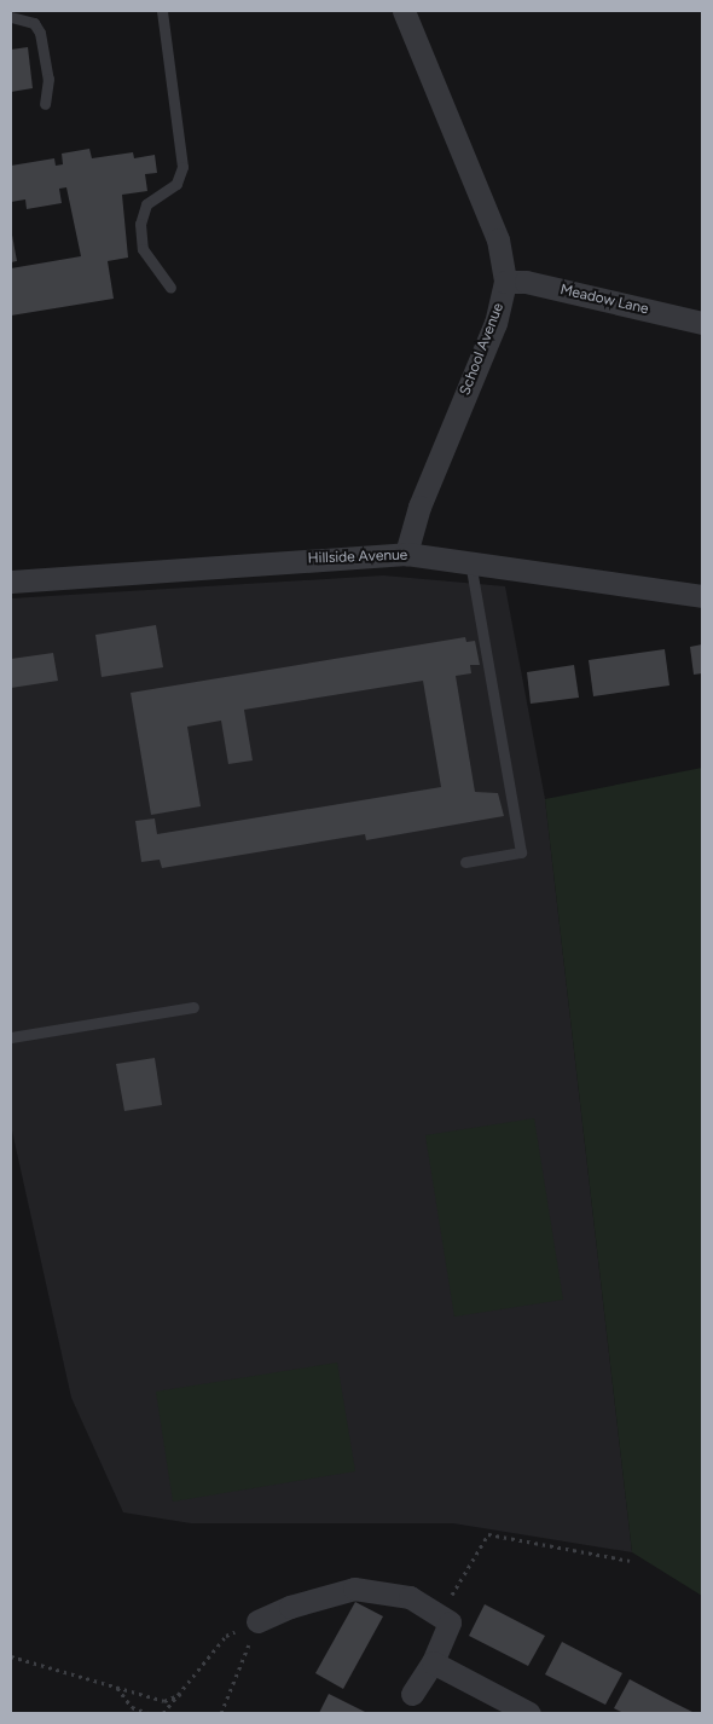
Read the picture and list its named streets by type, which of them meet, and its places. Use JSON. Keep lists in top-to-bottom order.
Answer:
{
  "streets": {
    "street": ["Meadow Lane", "School Avenue", "Hillside Avenue"]
  },
  "crossings": [
    ["Meadow Lane", "School Avenue"],
    ["School Avenue", "Hillside Avenue"]
  ]
}
